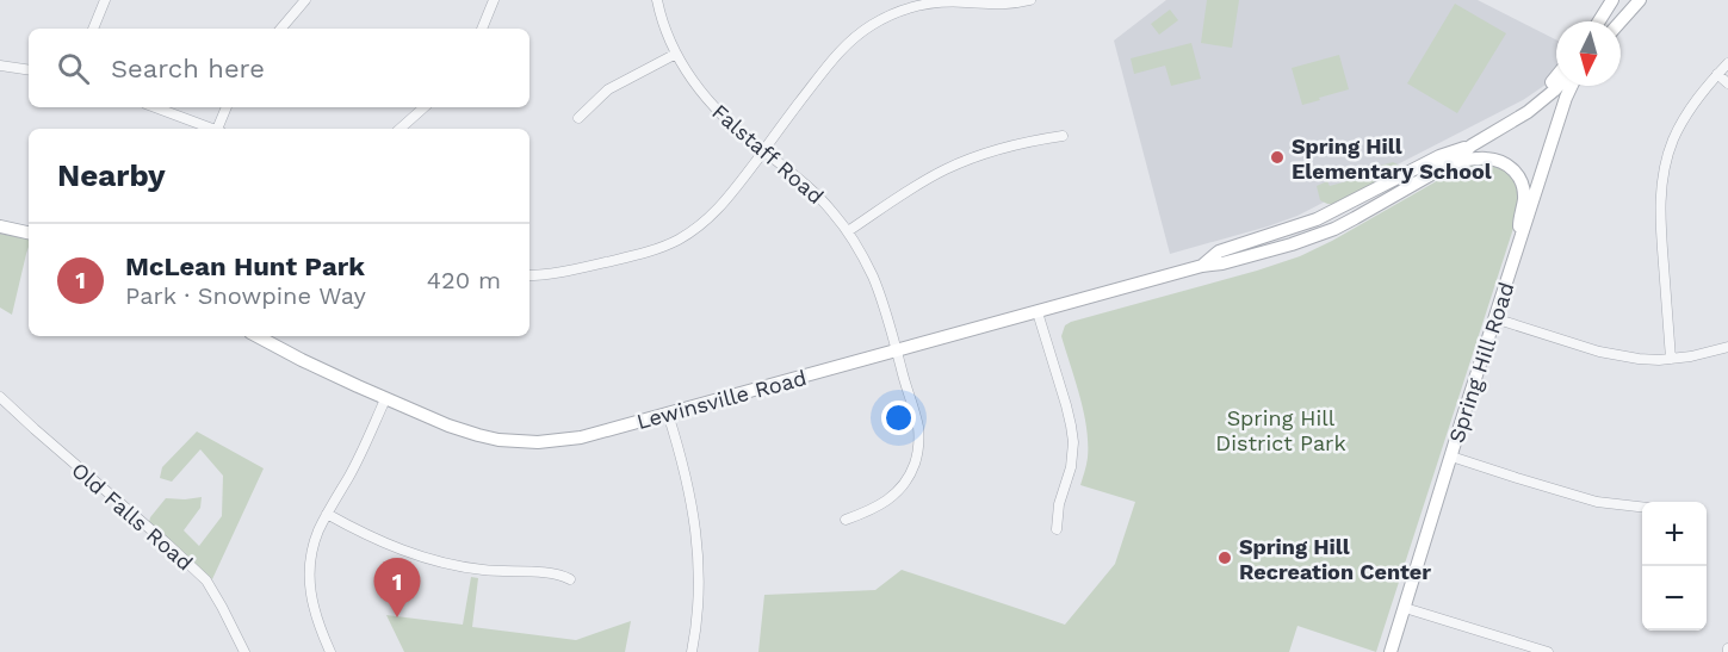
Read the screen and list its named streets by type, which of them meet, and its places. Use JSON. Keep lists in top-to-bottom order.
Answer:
{
  "streets": {
    "main road": ["Spring Hill Road", "Lewinsville Road"],
    "street": ["Falstaff Road", "Old Falls Road"]
  },
  "crossings": [
    ["Falstaff Road", "Lewinsville Road"]
  ],
  "parks": ["Spring Hill District Park"],
  "places": ["Spring Hill Elementary School", "Spring Hill Recreation Center"],
  "north": "bottom",
  "page": {
    "search": "Search here",
    "heading": "Nearby",
    "list": [
      {
        "mark": "1",
        "name": "McLean Hunt Park",
        "note": "Park · Snowpine Way",
        "value": "420 m"
      }
    ],
    "map_buttons": ["+", "−"],
    "pins": "1"
  }
}
